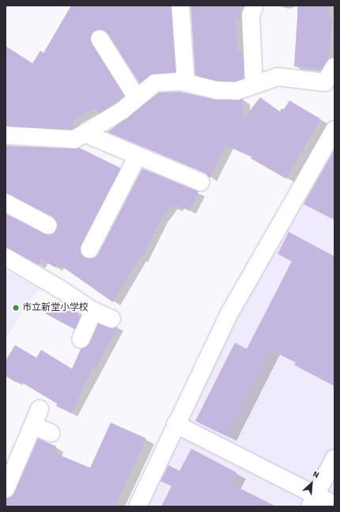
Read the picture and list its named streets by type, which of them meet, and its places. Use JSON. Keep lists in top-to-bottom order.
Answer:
{
  "places": ["市立新堂小学校"],
  "north": "top right"
}
